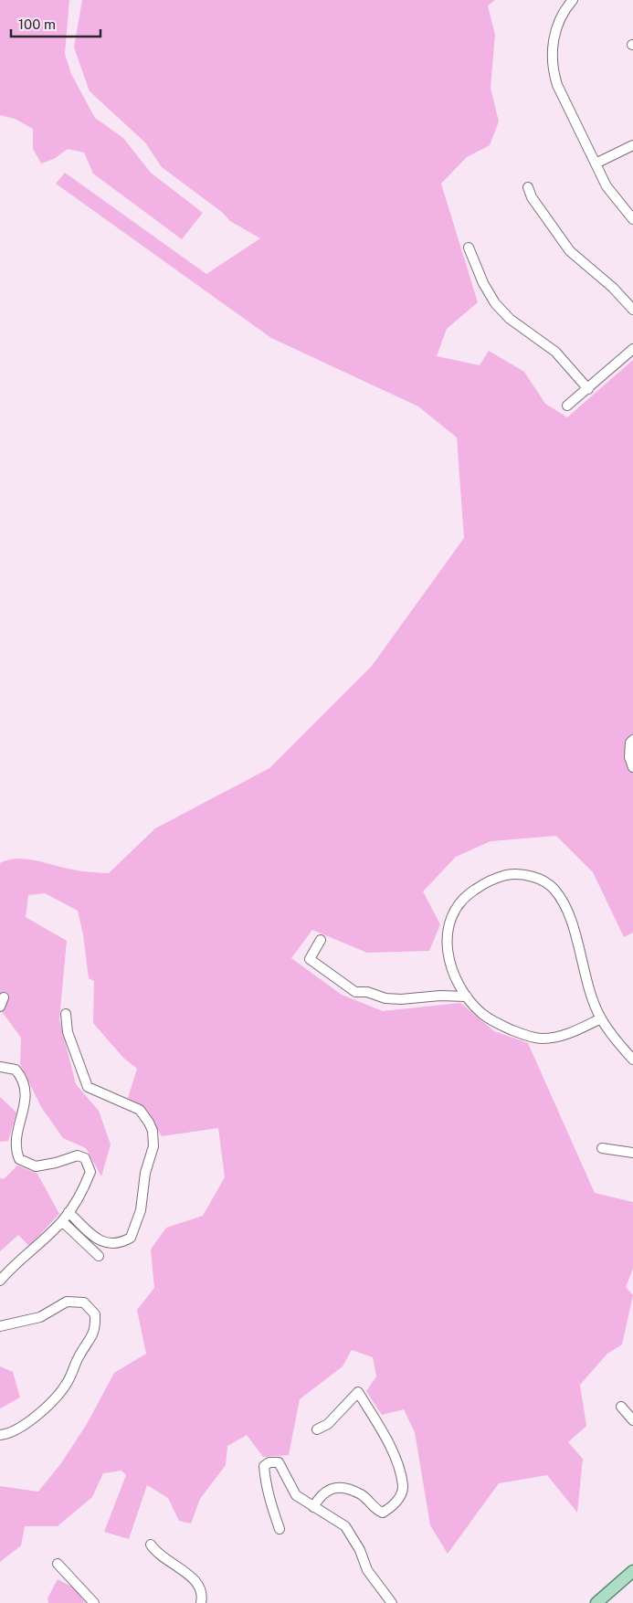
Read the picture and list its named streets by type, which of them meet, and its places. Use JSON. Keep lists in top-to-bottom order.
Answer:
{
  "scale_bar": "100 m"
}
